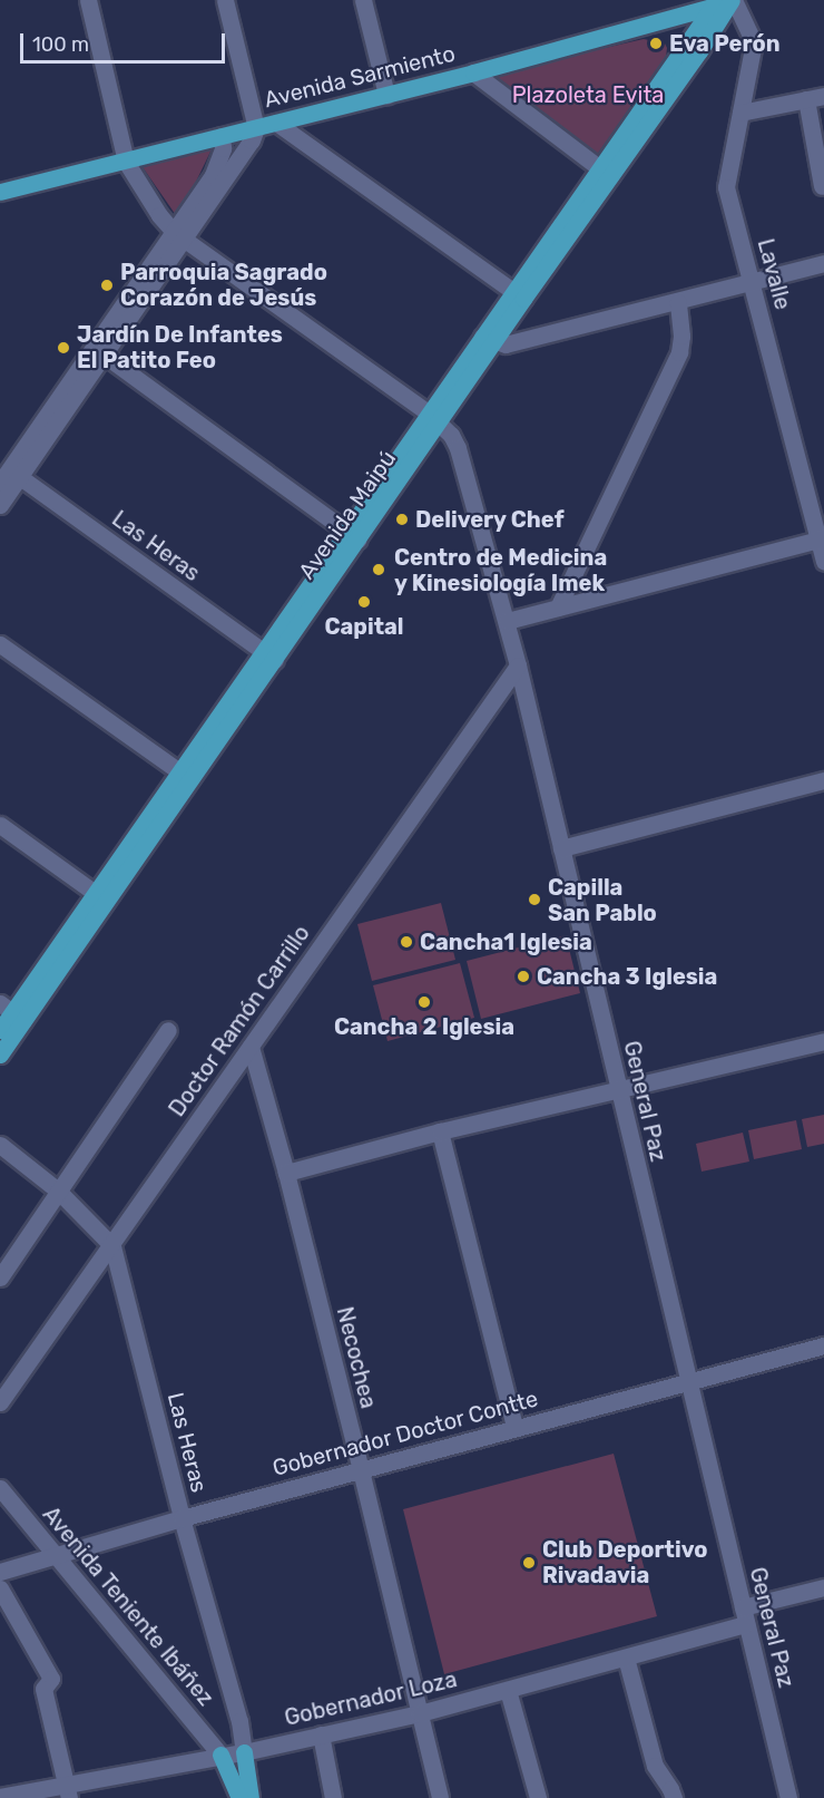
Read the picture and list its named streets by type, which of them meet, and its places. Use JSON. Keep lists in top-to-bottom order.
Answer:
{
  "streets": {
    "main road": ["Avenida Sarmiento", "Avenida Maipú", "Las Heras"],
    "street": [
      "Lavalle",
      "Doctor Ramón Carrillo",
      "General Paz",
      "Necochea",
      "Gobernador Doctor Contte",
      "Avenida Teniente Ibáñez",
      "Gobernador Loza"
    ]
  },
  "crossings": [
    ["Avenida Sarmiento", "Lavalle"],
    ["Avenida Sarmiento", "Avenida Maipú"],
    ["Lavalle", "Avenida Maipú"],
    ["Avenida Maipú", "Las Heras"],
    ["Avenida Maipú", "General Paz"],
    ["Las Heras", "Doctor Ramón Carrillo"],
    ["Las Heras", "Gobernador Doctor Contte"],
    ["Las Heras", "Gobernador Loza"],
    ["Doctor Ramón Carrillo", "General Paz"],
    ["Doctor Ramón Carrillo", "Necochea"],
    ["General Paz", "Gobernador Doctor Contte"],
    ["General Paz", "Gobernador Loza"],
    ["Necochea", "Gobernador Doctor Contte"],
    ["Necochea", "Gobernador Loza"],
    ["Gobernador Doctor Contte", "Avenida Teniente Ibáñez"],
    ["Avenida Teniente Ibáñez", "Gobernador Loza"]
  ],
  "parks": ["Plazoleta Evita"],
  "places": [
    "Eva Perón",
    "Parroquia Sagrado Corazón de Jesús",
    "Jardín De Infantes El Patito Feo",
    "Delivery Chef",
    "Centro de Medicina y Kinesiología Imek",
    "Capital",
    "Capilla San Pablo",
    "Cancha1 Iglesia",
    "Cancha 3 Iglesia",
    "Cancha 2 Iglesia",
    "Club Deportivo Rivadavia"
  ],
  "scale_bar": "100 m"
}
